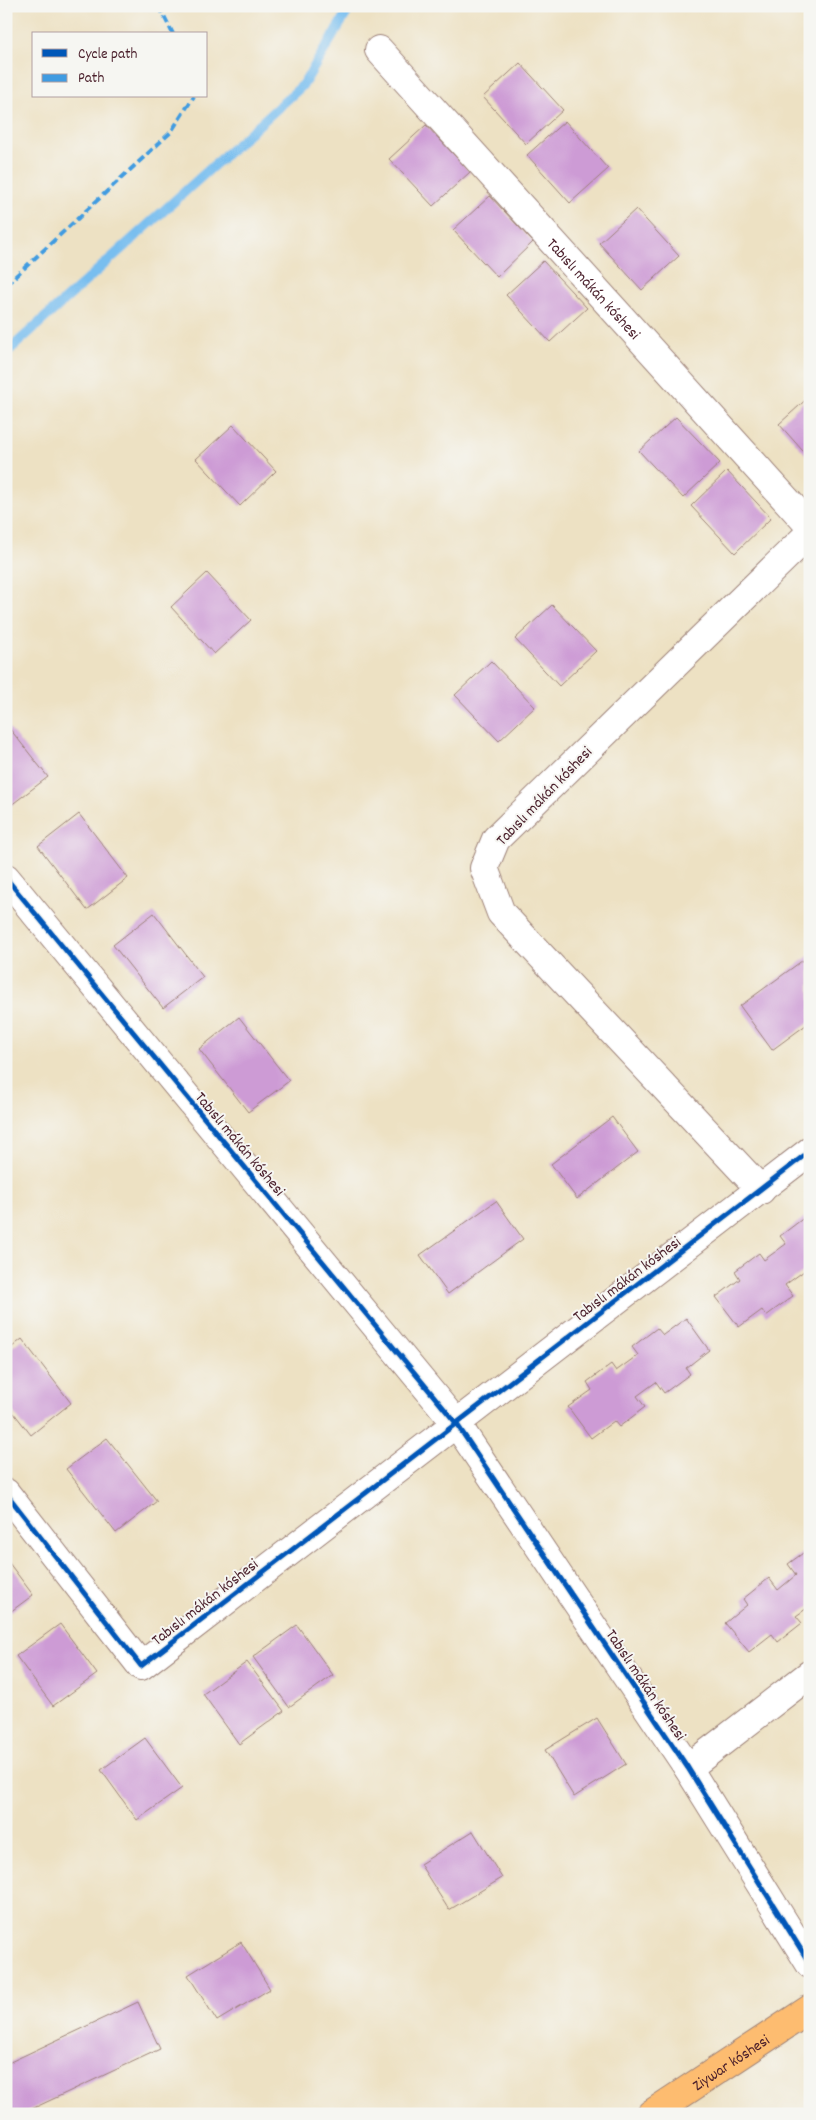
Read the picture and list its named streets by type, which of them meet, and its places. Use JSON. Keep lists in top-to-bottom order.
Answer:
{
  "streets": {
    "main road": ["Ziywar kóshesi"],
    "street": ["Tabıslı mákán kóshesi"]
  },
  "legend": ["Cycle path", "Path"]
}
